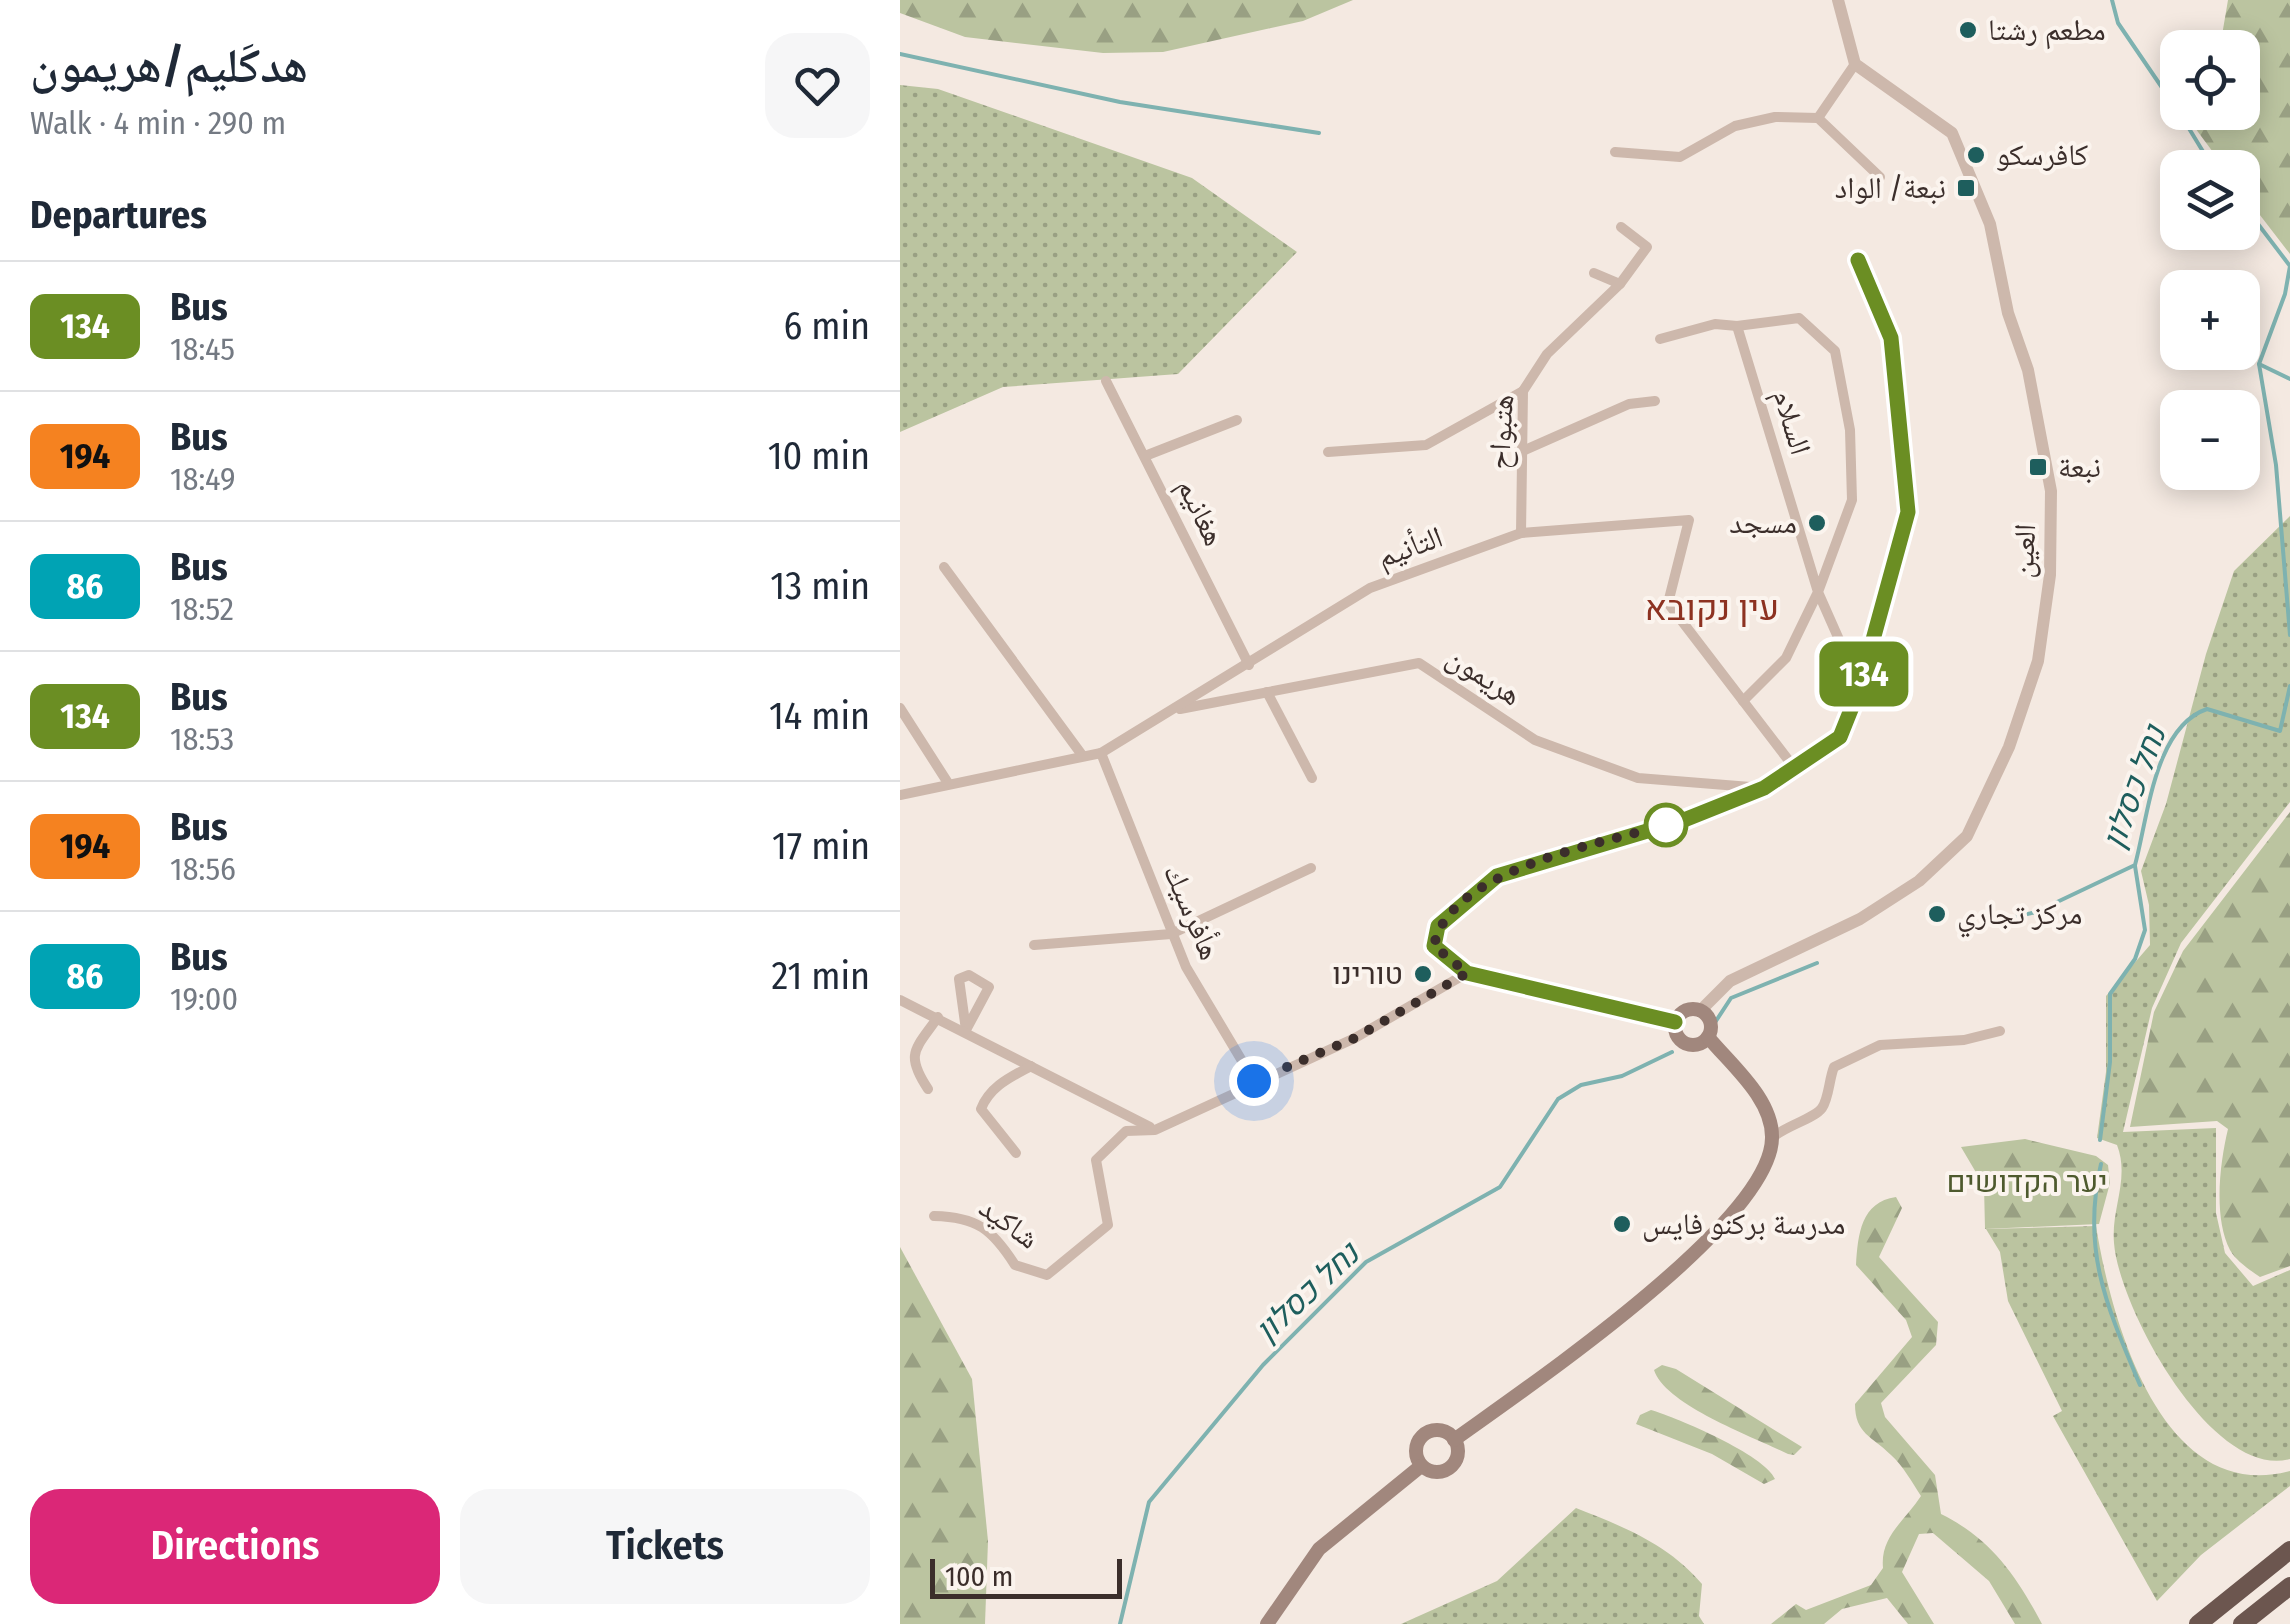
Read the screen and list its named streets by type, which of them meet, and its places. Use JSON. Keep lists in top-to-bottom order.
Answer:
{
  "streets": {
    "street": [
      "السلام",
      "هتبواح",
      "هغانيم",
      "التأنيم",
      "العين",
      "هريمون",
      "هأفرسيك",
      "شاكيد"
    ]
  },
  "crossings": [
    ["هتبواح", "التأنيم"],
    ["هغانيم", "التأنيم"],
    ["التأنيم", "هريمون"],
    ["التأنيم", "هأفرسيك"]
  ],
  "districts": ["עין נקובא"],
  "water": ["נחל כסלון"],
  "parks": ["יער הקדושים"],
  "places": {
    "other": [
      "مطعم رشتا",
      "كافرسكو",
      "مسجد",
      "مركز تجاري",
      "טורינו",
      "مدرسة بركنو فايس"
    ],
    "transit": ["نبعة/ الواد", "نبعة"]
  },
  "lines": ["bus line 134"],
  "scale_bar": "100 m",
  "page": {
    "heading": [
      ["هدكَليم/هريمون", "Walk · 4 min · 290 m"],
      "Departures"
    ],
    "on_map": "134",
    "map_buttons": ["+", "−"],
    "list": [
      {
        "mark": "134",
        "name": "Bus",
        "note": "18:45",
        "value": "6 min"
      },
      {
        "mark": "194",
        "name": "Bus",
        "note": "18:49",
        "value": "10 min"
      },
      {
        "mark": "86",
        "name": "Bus",
        "note": "18:52",
        "value": "13 min"
      },
      {
        "mark": "134",
        "name": "Bus",
        "note": "18:53",
        "value": "14 min"
      },
      {
        "mark": "194",
        "name": "Bus",
        "note": "18:56",
        "value": "17 min"
      },
      {
        "mark": "86",
        "name": "Bus",
        "note": "19:00",
        "value": "21 min"
      }
    ],
    "buttons": ["Directions", "Tickets"],
    "scale": "100 m"
  }
}
